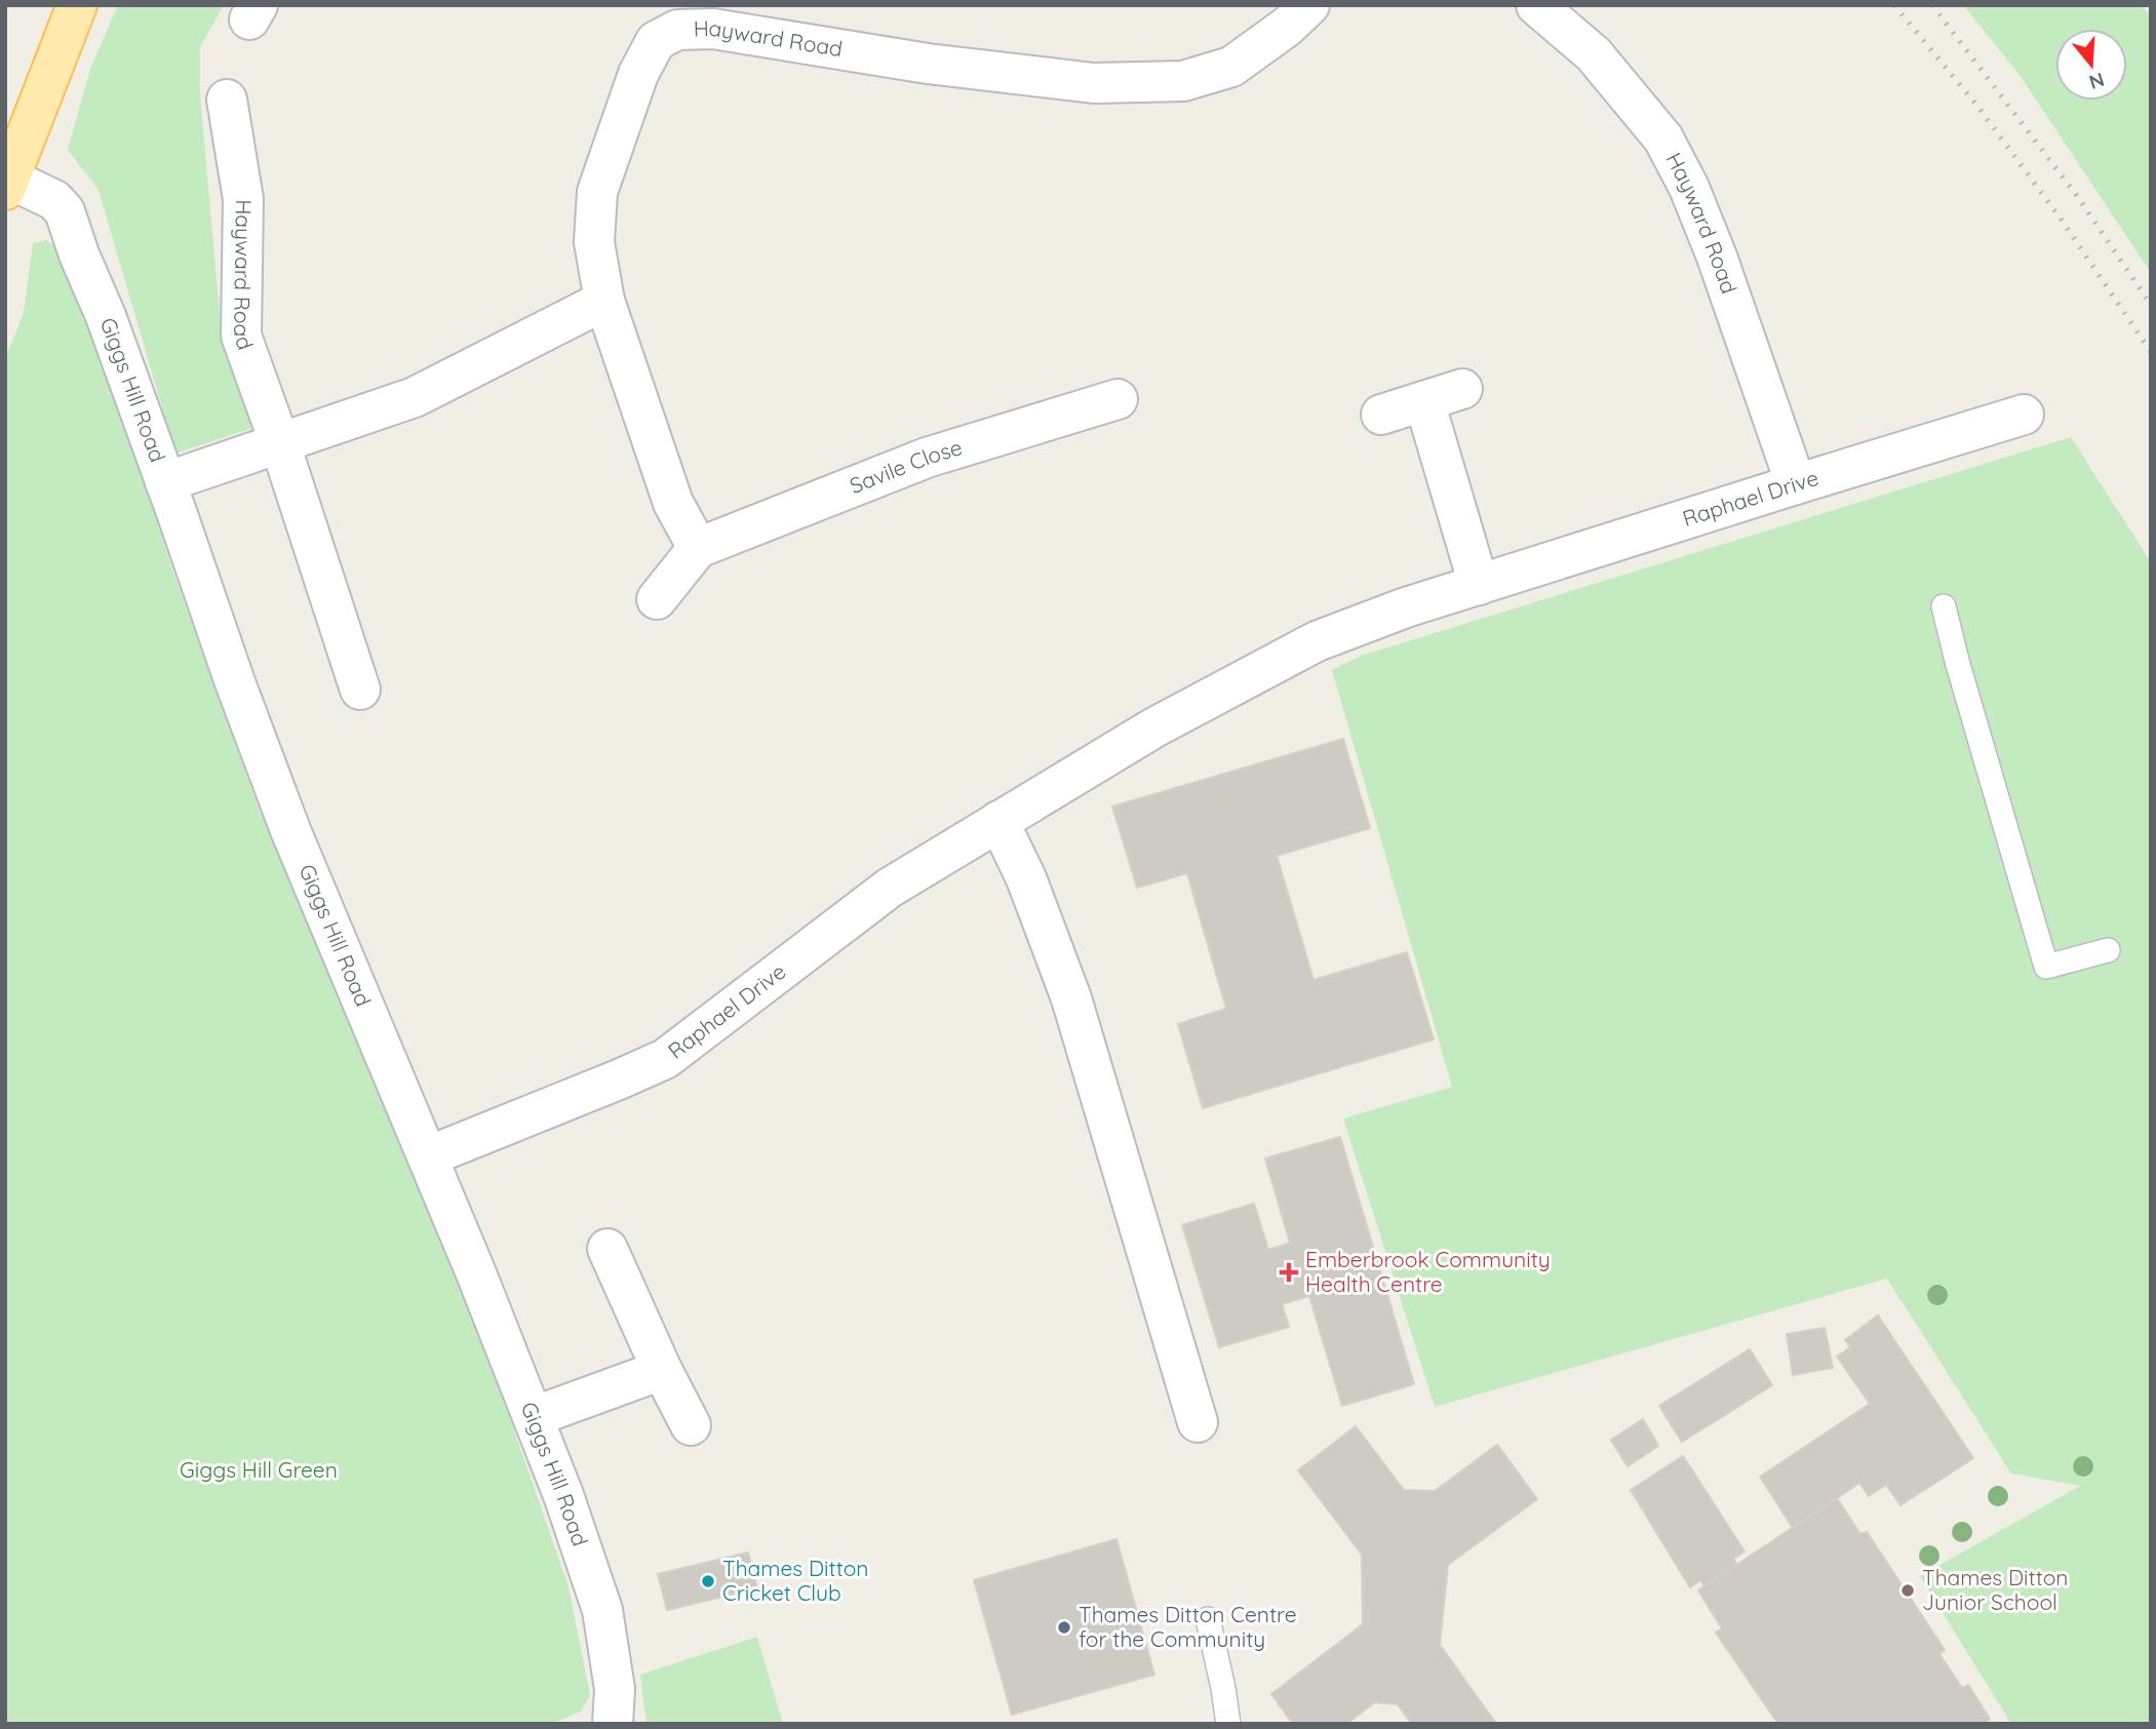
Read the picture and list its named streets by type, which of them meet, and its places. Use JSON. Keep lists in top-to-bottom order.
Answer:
{
  "streets": {
    "street": [
      "Hayward Road",
      "Giggs Hill Road",
      "Savile Close",
      "Raphael Drive"
    ]
  },
  "crossings": [
    ["Hayward Road", "Raphael Drive"],
    ["Giggs Hill Road", "Raphael Drive"]
  ],
  "parks": ["Giggs Hill Green"],
  "places": {
    "health": ["Emberbrook Community Health Centre"],
    "other": ["Thames Ditton Cricket Club", "Thames Ditton Junior School", "Thames Ditton Centre for the Community"]
  },
  "north": "bottom"
}
